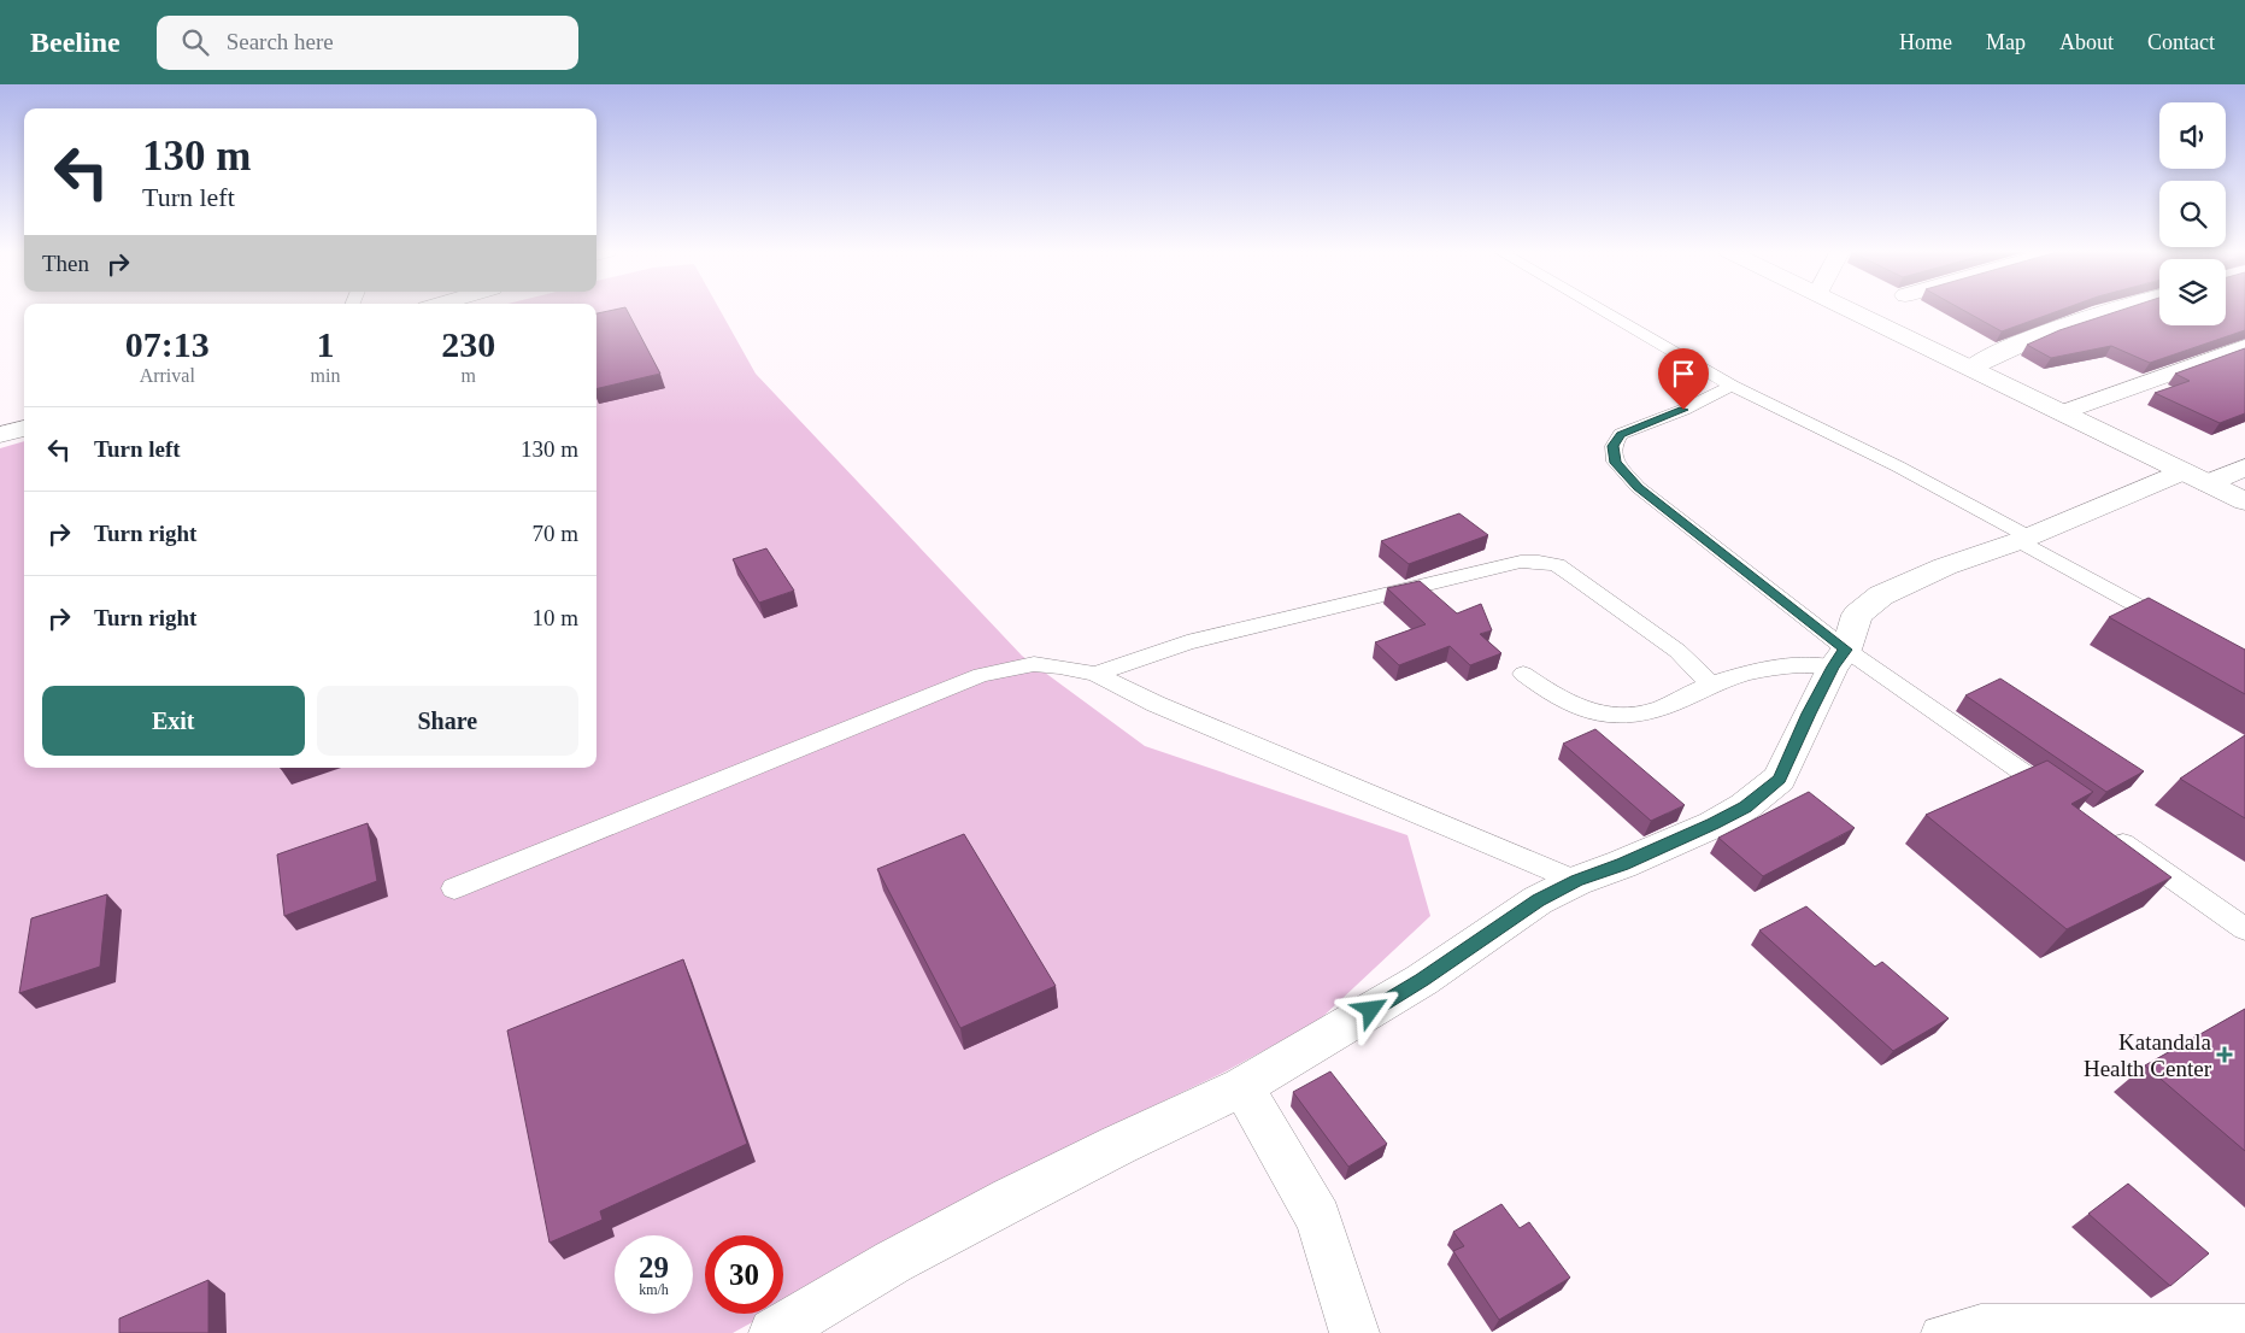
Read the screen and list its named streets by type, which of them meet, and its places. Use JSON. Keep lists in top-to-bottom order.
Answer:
{
  "places": {
    "health": ["Katandala Health Center"]
  },
  "page": {
    "header": "Beeline",
    "search": "Search here",
    "nav": [
      "Home",
      "Map",
      "About",
      "Contact"
    ],
    "turn": ["130 m", "Turn left"],
    "then": "Then",
    "eta": [
      "07:13",
      "Arrival",
      "1",
      "min",
      "230",
      "m"
    ],
    "list": [
      {
        "name": "Turn left",
        "value": "130 m"
      },
      {
        "name": "Turn right",
        "value": "70 m"
      },
      {
        "name": "Turn right",
        "value": "10 m"
      }
    ],
    "buttons": ["Exit", "Share"],
    "speed": "29 km/h",
    "limit": "30"
  }
}
